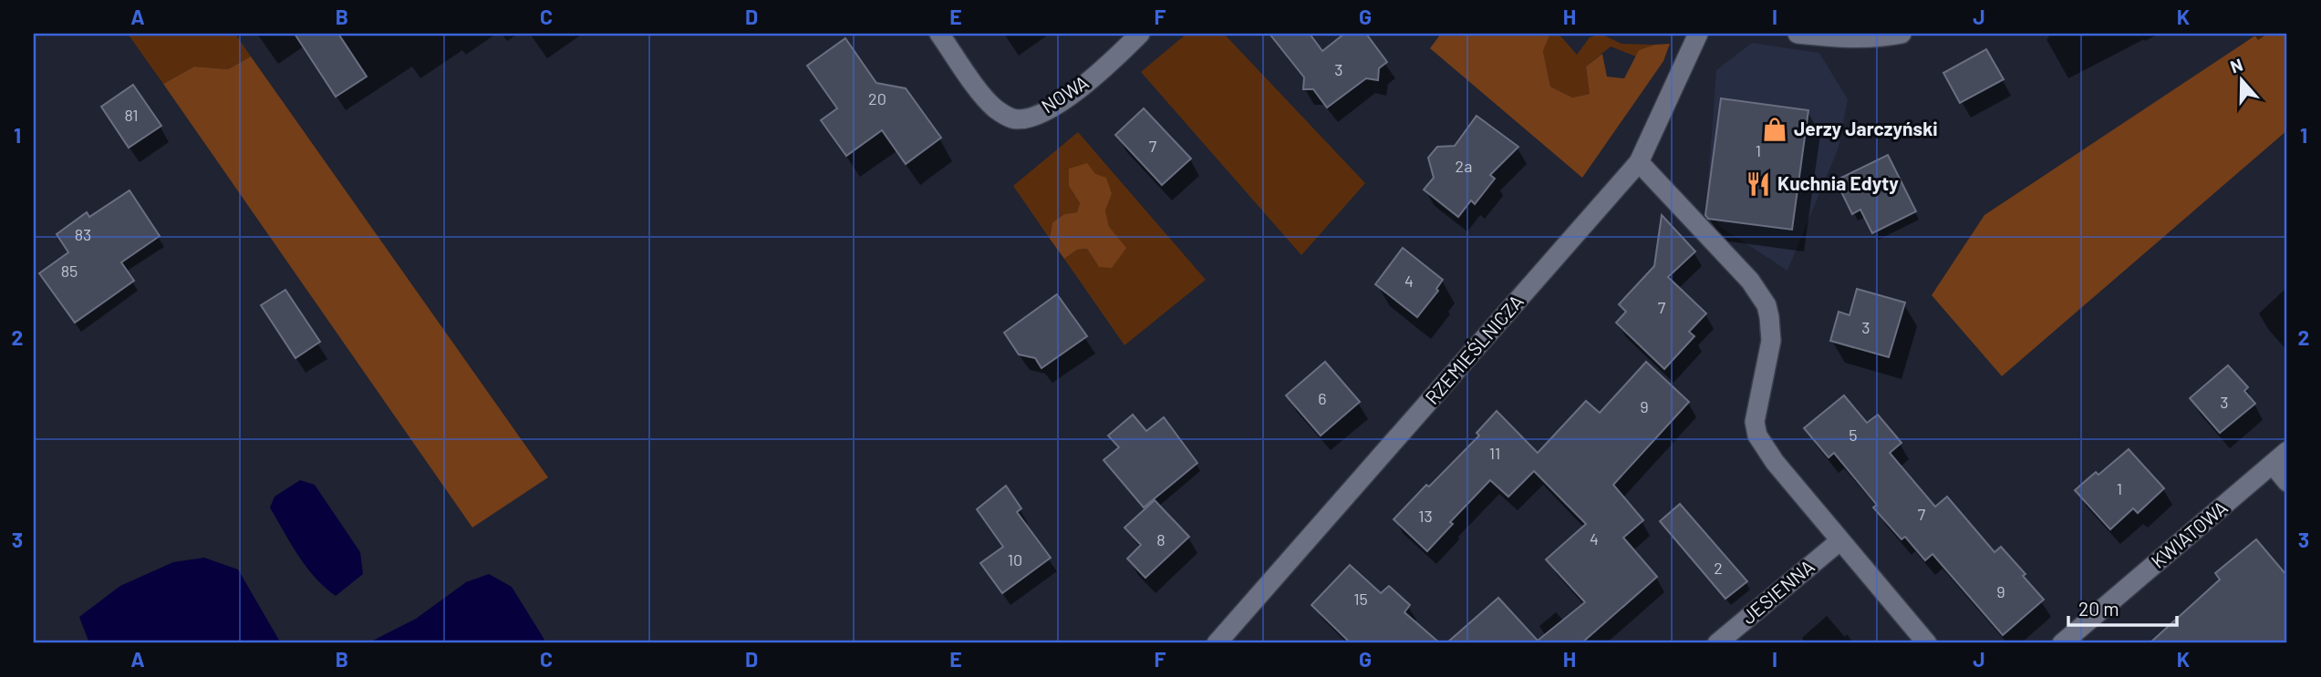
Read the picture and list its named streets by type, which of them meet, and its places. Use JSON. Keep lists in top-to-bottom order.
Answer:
{
  "streets": {
    "street": [
      "NOWA",
      "RZEMIEŚLNICZA",
      "KWIATOWA",
      "JESIENNA"
    ]
  },
  "places": {
    "shop": ["Jerzy Jarczyński"],
    "restaurant": ["Kuchnia Edyty"]
  },
  "house_numbers": [
    "3",
    "20",
    "81",
    "7",
    "1",
    "2a",
    "83",
    "85",
    "4",
    "7",
    "3",
    "6",
    "3",
    "9",
    "5",
    "11",
    "1",
    "7",
    "13",
    "4",
    "8",
    "10",
    "2",
    "9",
    "15"
  ],
  "scale_bar": "20 m",
  "north": "top",
  "grid": {
    "columns": [
      "A",
      "B",
      "C",
      "D",
      "E",
      "F",
      "G",
      "H",
      "I",
      "J",
      "K"
    ],
    "rows": ["1", "2", "3"]
  }
}
